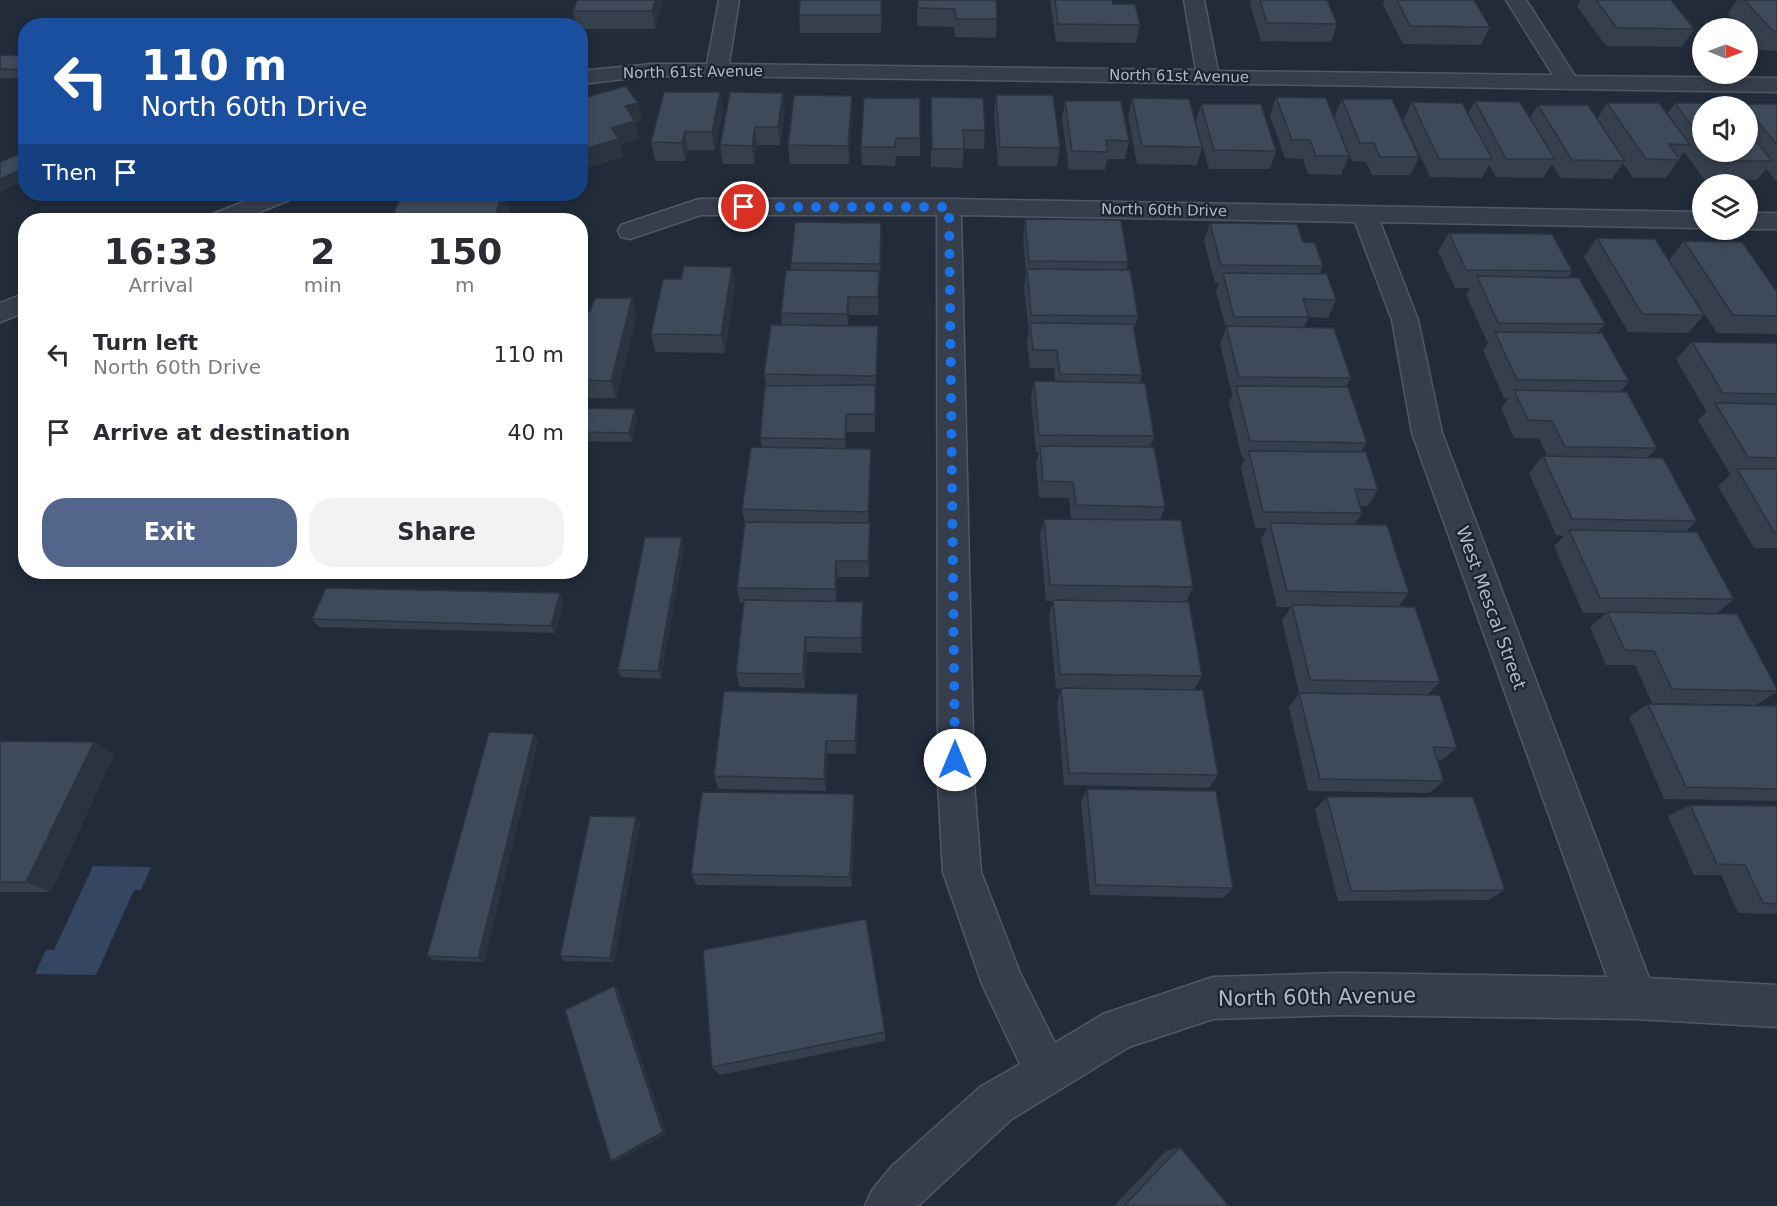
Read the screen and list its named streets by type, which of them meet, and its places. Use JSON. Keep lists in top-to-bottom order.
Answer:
{
  "streets": {
    "street": [
      "North 61st Avenue",
      "North 60th Drive",
      "West Mescal Street",
      "North 60th Avenue"
    ]
  },
  "crossings": [
    ["North 60th Drive", "West Mescal Street"],
    ["West Mescal Street", "North 60th Avenue"]
  ],
  "north": "right",
  "page": {
    "turn": ["110 m", "North 60th Drive"],
    "then": "Then",
    "eta": [
      "16:33",
      "Arrival",
      "2",
      "min",
      "150",
      "m"
    ],
    "list": [
      {
        "name": "Turn left",
        "note": "North 60th Drive",
        "value": "110 m"
      },
      {
        "name": "Arrive at destination",
        "value": "40 m"
      }
    ],
    "buttons": ["Exit", "Share"]
  }
}
